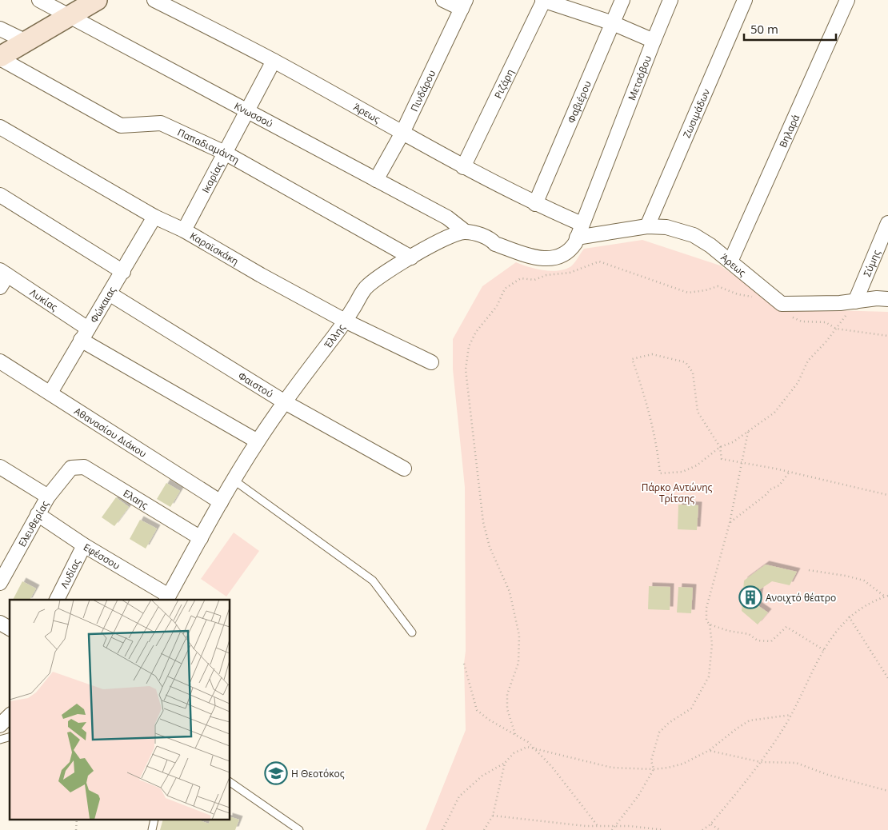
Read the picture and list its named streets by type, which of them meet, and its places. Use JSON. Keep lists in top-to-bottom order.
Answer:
{
  "streets": {
    "street": [
      "Μετσόβου",
      "Ριζάρη",
      "Πινδάρου",
      "Φαβιέρου",
      "Ζωσιμάδων",
      "Άρεως",
      "Κνωσσού",
      "Βηλαρά",
      "Παπαδιαμάντη",
      "Ικαρίας",
      "Καραϊσκάκη",
      "Σύμης",
      "Λυκίας",
      "Φώκαιας",
      "Έλλης",
      "Φαιστού",
      "Αθανασίου Διάκου",
      "Ελαης",
      "Ελευθερίας",
      "Εφέσσου",
      "Λυδίας"
    ]
  },
  "crossings": [
    ["Μετσόβου", "Άρεως"],
    ["Ριζάρη", "Άρεως"],
    ["Πινδάρου", "Άρεως"],
    ["Πινδάρου", "Κνωσσού"],
    ["Φαβιέρου", "Άρεως"],
    ["Ζωσιμάδων", "Άρεως"],
    ["Άρεως", "Βηλαρά"],
    ["Άρεως", "Ικαρίας"],
    ["Άρεως", "Σύμης"],
    ["Κνωσσού", "Ικαρίας"],
    ["Κνωσσού", "Έλλης"],
    ["Παπαδιαμάντη", "Ικαρίας"],
    ["Παπαδιαμάντη", "Έλλης"],
    ["Ικαρίας", "Καραϊσκάκη"],
    ["Καραϊσκάκη", "Φώκαιας"],
    ["Καραϊσκάκη", "Έλλης"],
    ["Λυκίας", "Φώκαιας"],
    ["Λυκίας", "Έλλης"],
    ["Φώκαιας", "Φαιστού"],
    ["Φώκαιας", "Αθανασίου Διάκου"],
    ["Έλλης", "Φαιστού"],
    ["Έλλης", "Αθανασίου Διάκου"],
    ["Έλλης", "Ελαης"],
    ["Έλλης", "Εφέσσου"],
    ["Ελαης", "Ελευθερίας"],
    ["Ελευθερίας", "Εφέσσου"],
    ["Εφέσσου", "Λυδίας"]
  ],
  "parks": ["Πάρκο Αντώνης Τρίτσης"],
  "places": {
    "building": ["Ανοιχτό θέατρο"],
    "school or university": ["Η Θεοτόκος"]
  },
  "scale_bar": "50 m"
}
